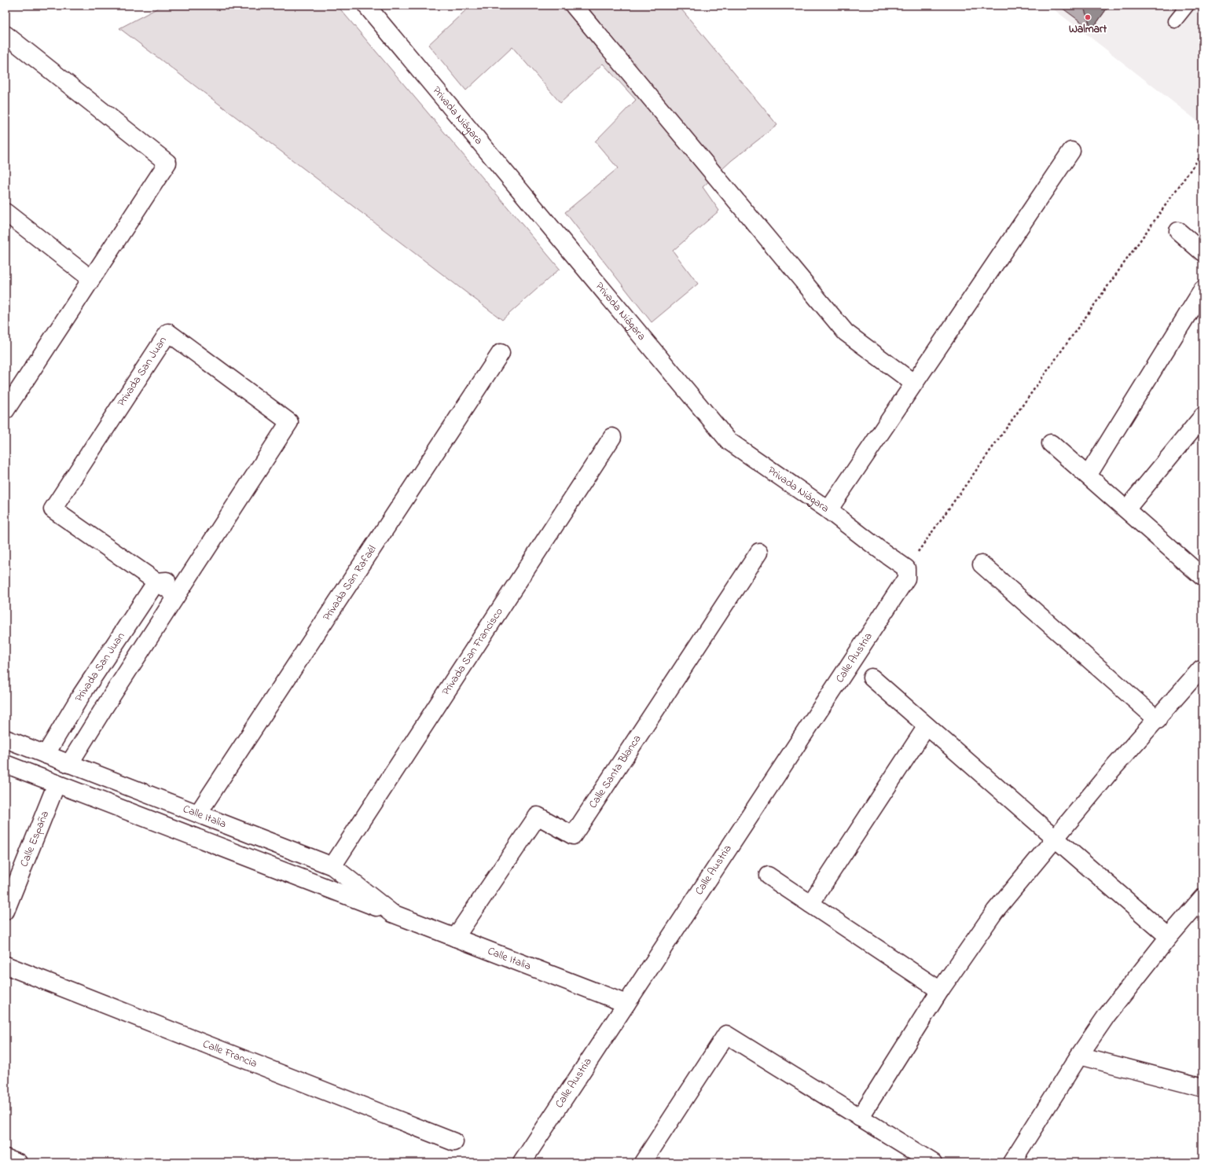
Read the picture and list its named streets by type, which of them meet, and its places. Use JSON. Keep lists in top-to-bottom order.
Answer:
{
  "streets": {
    "street": [
      "Privada Niágara",
      "Privada San Juan",
      "Privada San Rafaél",
      "Privada San Francisco",
      "Calle Austria",
      "Calle Santa Blanca",
      "Calle Italia",
      "Calle España",
      "Calle Francia"
    ]
  },
  "crossings": [
    ["Privada Niágara", "Calle Austria"],
    ["Privada San Juan", "Calle Italia"],
    ["Privada San Rafaél", "Calle Italia"],
    ["Privada San Francisco", "Calle Italia"],
    ["Calle Austria", "Calle Italia"],
    ["Calle Santa Blanca", "Calle Italia"],
    ["Calle Italia", "Calle España"]
  ],
  "places": ["Walmart"]
}
